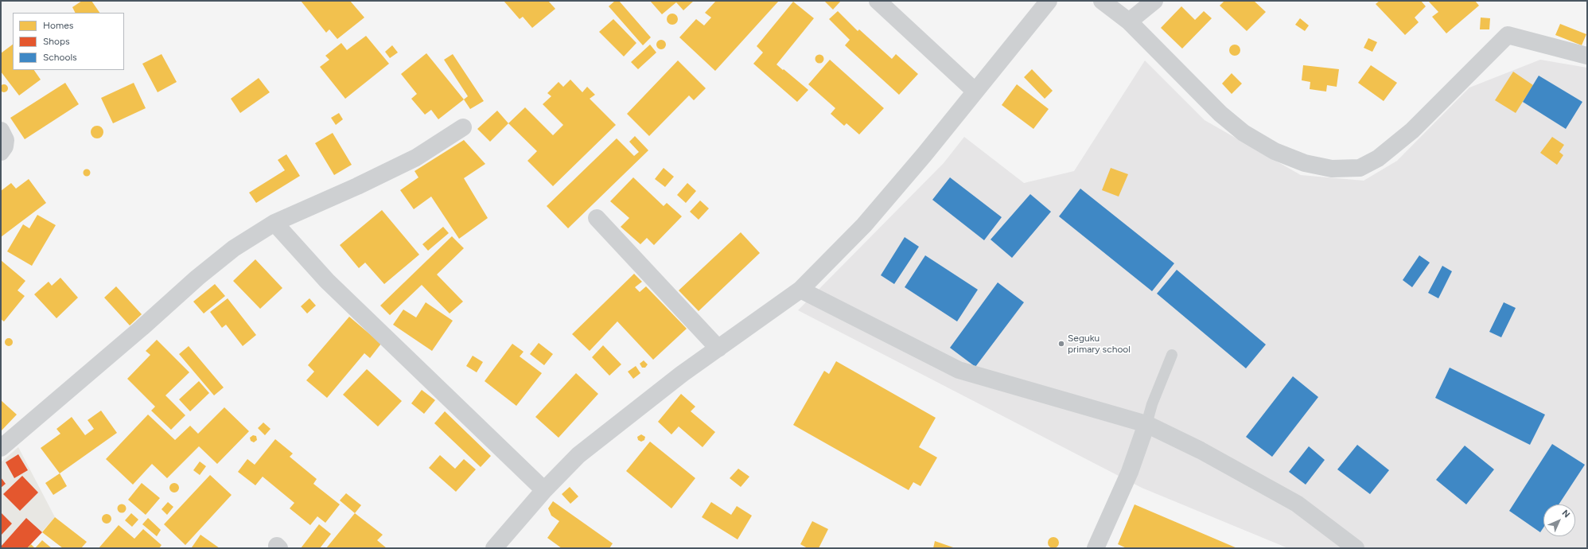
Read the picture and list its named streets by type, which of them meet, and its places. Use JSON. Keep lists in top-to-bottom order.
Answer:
{
  "places": ["Seguku primary school"],
  "legend": ["Homes", "Shops", "Schools"],
  "north": "top right"
}
